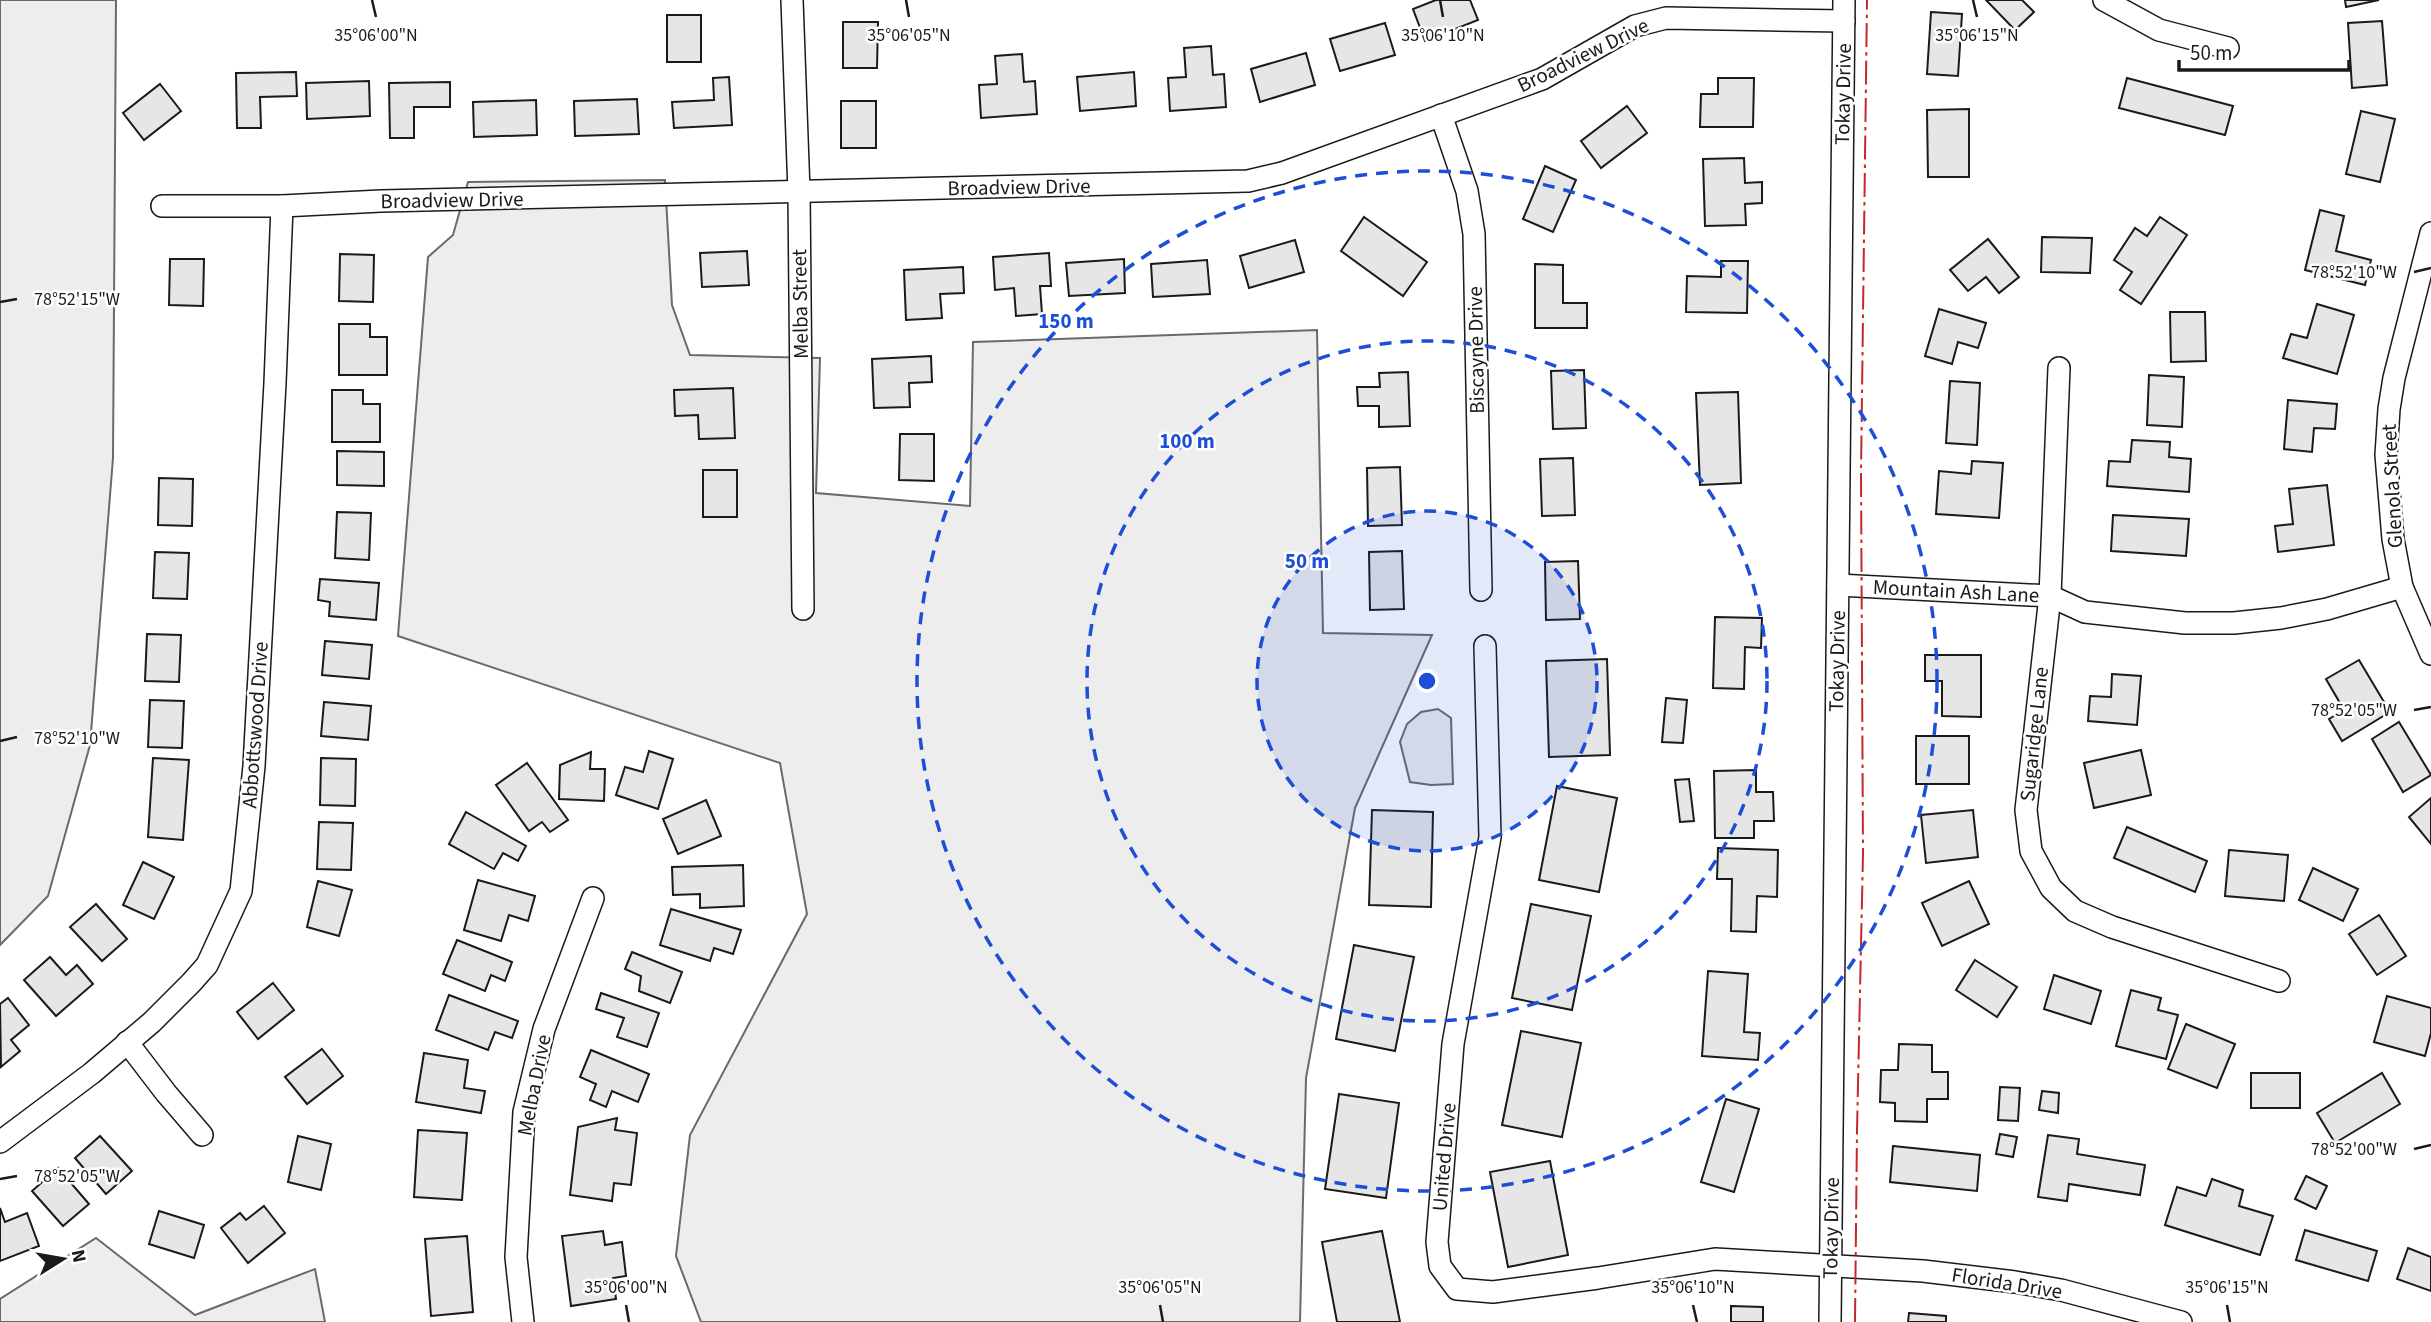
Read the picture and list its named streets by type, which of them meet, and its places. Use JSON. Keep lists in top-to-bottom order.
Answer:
{
  "streets": {
    "street": [
      "Broadview Drive",
      "Tokay Drive",
      "Melba Street",
      "Biscayne Drive",
      "Glenola Street",
      "Mountain Ash Lane",
      "Abbottswood Drive",
      "Sugaridge Lane",
      "Melba Drive",
      "United Drive",
      "Florida Drive"
    ]
  },
  "crossings": [
    ["Broadview Drive", "Tokay Drive"],
    ["Broadview Drive", "Melba Street"],
    ["Broadview Drive", "Biscayne Drive"],
    ["Broadview Drive", "Abbottswood Drive"],
    ["Tokay Drive", "Mountain Ash Lane"],
    ["Tokay Drive", "United Drive"],
    ["Tokay Drive", "Florida Drive"],
    ["Glenola Street", "Mountain Ash Lane"],
    ["Mountain Ash Lane", "Sugaridge Lane"],
    ["United Drive", "Florida Drive"]
  ],
  "scale_bar": "50 m",
  "north": "right",
  "coordinates": [
    "35°06'00\"N",
    "35°06'05\"N",
    "35°06'10\"N",
    "35°06'15\"N",
    "78°52'10\"W",
    "78°52'15\"W",
    "78°52'05\"W",
    "78°52'00\"W"
  ],
  "rings": ["150 m", "100 m", "50 m"]
}
